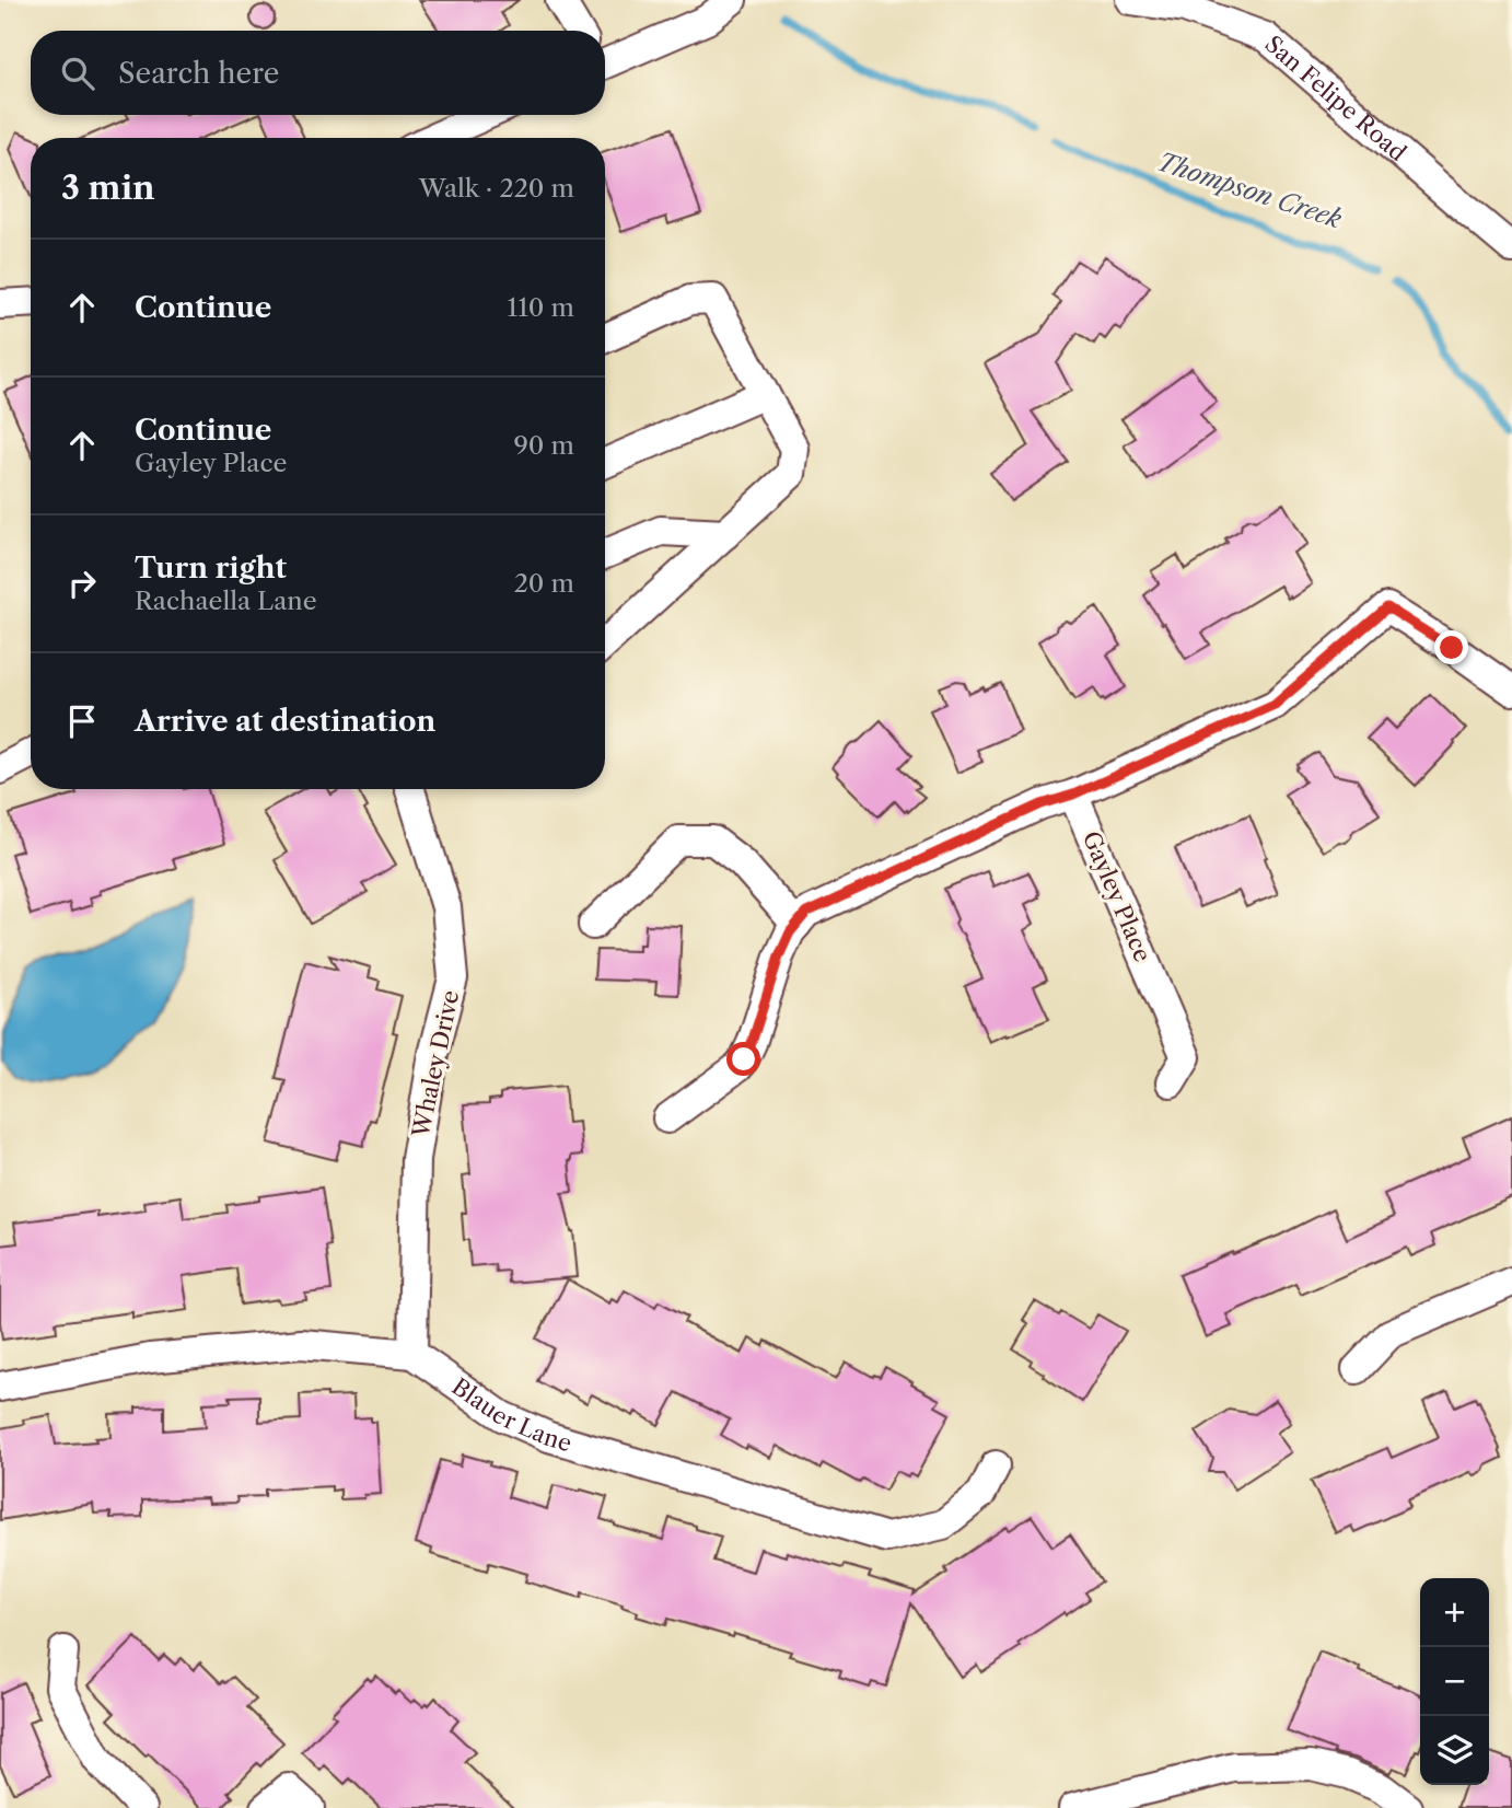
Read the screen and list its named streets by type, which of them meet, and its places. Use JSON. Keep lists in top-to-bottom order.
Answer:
{
  "streets": {
    "street": [
      "San Felipe Road",
      "Gayley Place",
      "Whaley Drive",
      "Blauer Lane"
    ]
  },
  "crossings": [
    ["Whaley Drive", "Blauer Lane"]
  ],
  "water": ["Thompson Creek"],
  "page": {
    "search": "Search here",
    "heading": ["3 min", "Walk · 220 m"],
    "list": [
      ["Continue", "110 m"],
      ["Continue", "Gayley Place", "90 m"],
      ["Turn right", "Rachaella Lane", "20 m"],
      "Arrive at destination"
    ],
    "map_buttons": ["+", "−"]
  }
}
